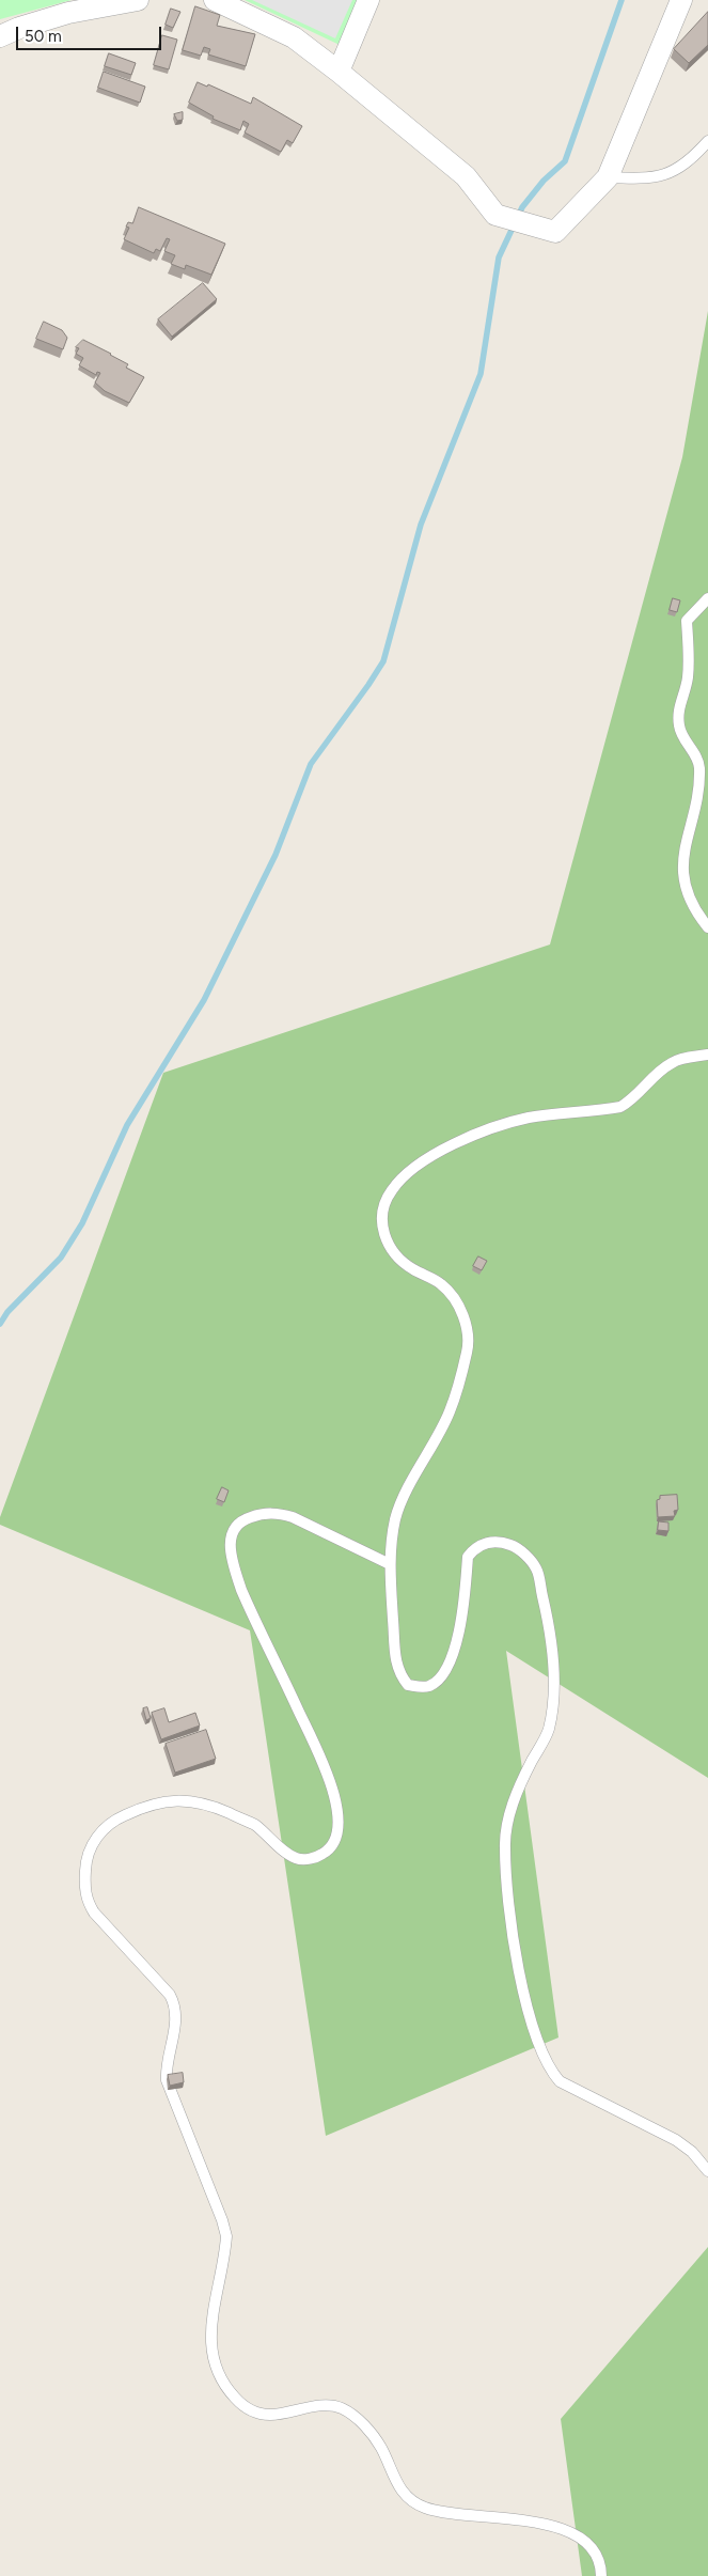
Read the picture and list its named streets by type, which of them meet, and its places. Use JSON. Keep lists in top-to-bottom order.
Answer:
{
  "scale_bar": "50 m"
}
